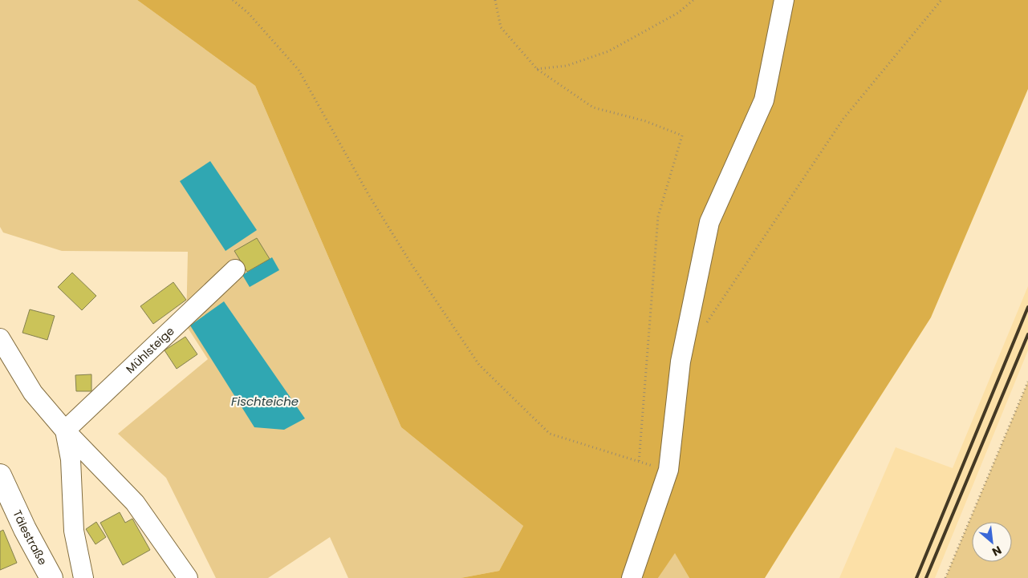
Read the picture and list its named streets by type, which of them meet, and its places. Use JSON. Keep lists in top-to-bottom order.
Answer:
{
  "streets": {
    "street": ["Mühlsteige", "Tälestraße"]
  },
  "water": ["Fischteiche"],
  "north": "bottom right"
}
